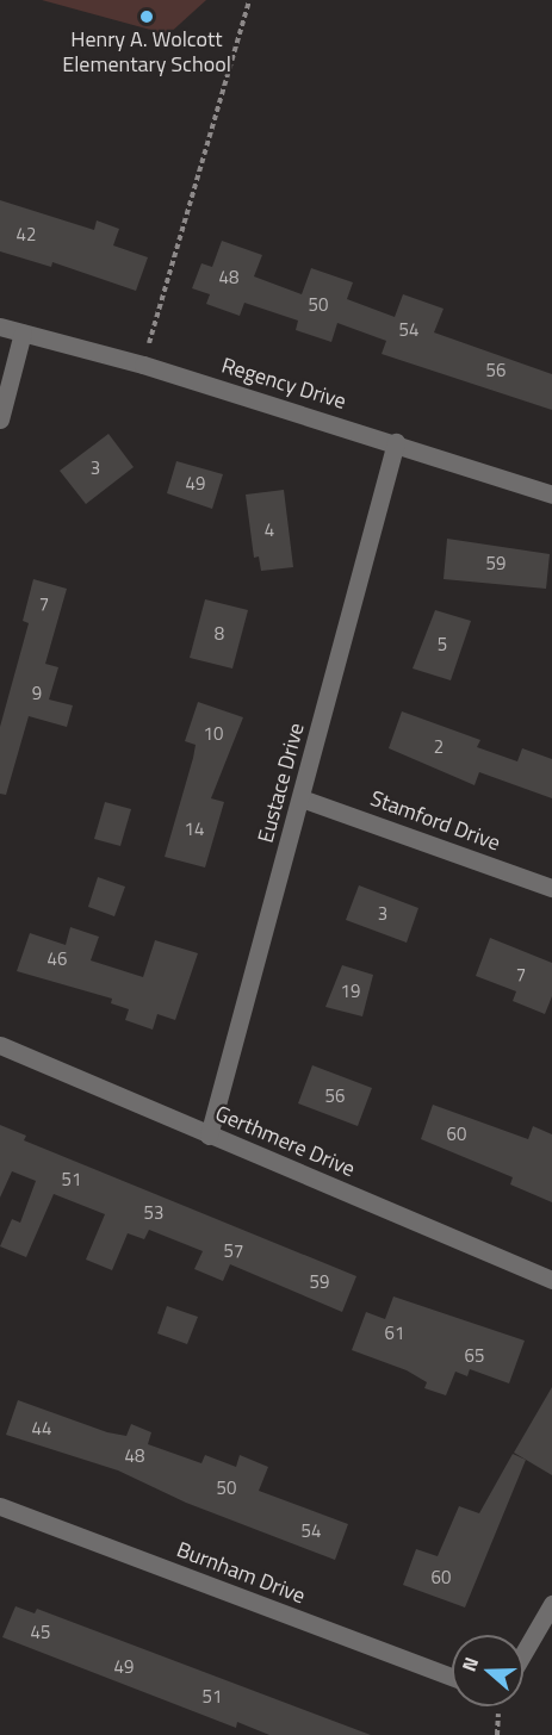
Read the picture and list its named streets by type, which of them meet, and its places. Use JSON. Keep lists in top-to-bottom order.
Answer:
{
  "streets": {
    "street": [
      "Regency Drive",
      "Eustace Drive",
      "Stamford Drive",
      "Gerthmere Drive",
      "Burnham Drive"
    ]
  },
  "crossings": [
    ["Regency Drive", "Eustace Drive"],
    ["Eustace Drive", "Stamford Drive"],
    ["Eustace Drive", "Gerthmere Drive"]
  ],
  "places": ["Henry A. Wolcott Elementary School"],
  "house_numbers": [
    "42",
    "48",
    "50",
    "54",
    "56",
    "3",
    "49",
    "4",
    "59",
    "7",
    "8",
    "5",
    "9",
    "10",
    "2",
    "14",
    "3",
    "46",
    "7",
    "19",
    "56",
    "60",
    "51",
    "53",
    "57",
    "59",
    "61",
    "65",
    "44",
    "48",
    "50",
    "54",
    "60",
    "45",
    "49",
    "51"
  ],
  "north": "left"
}
